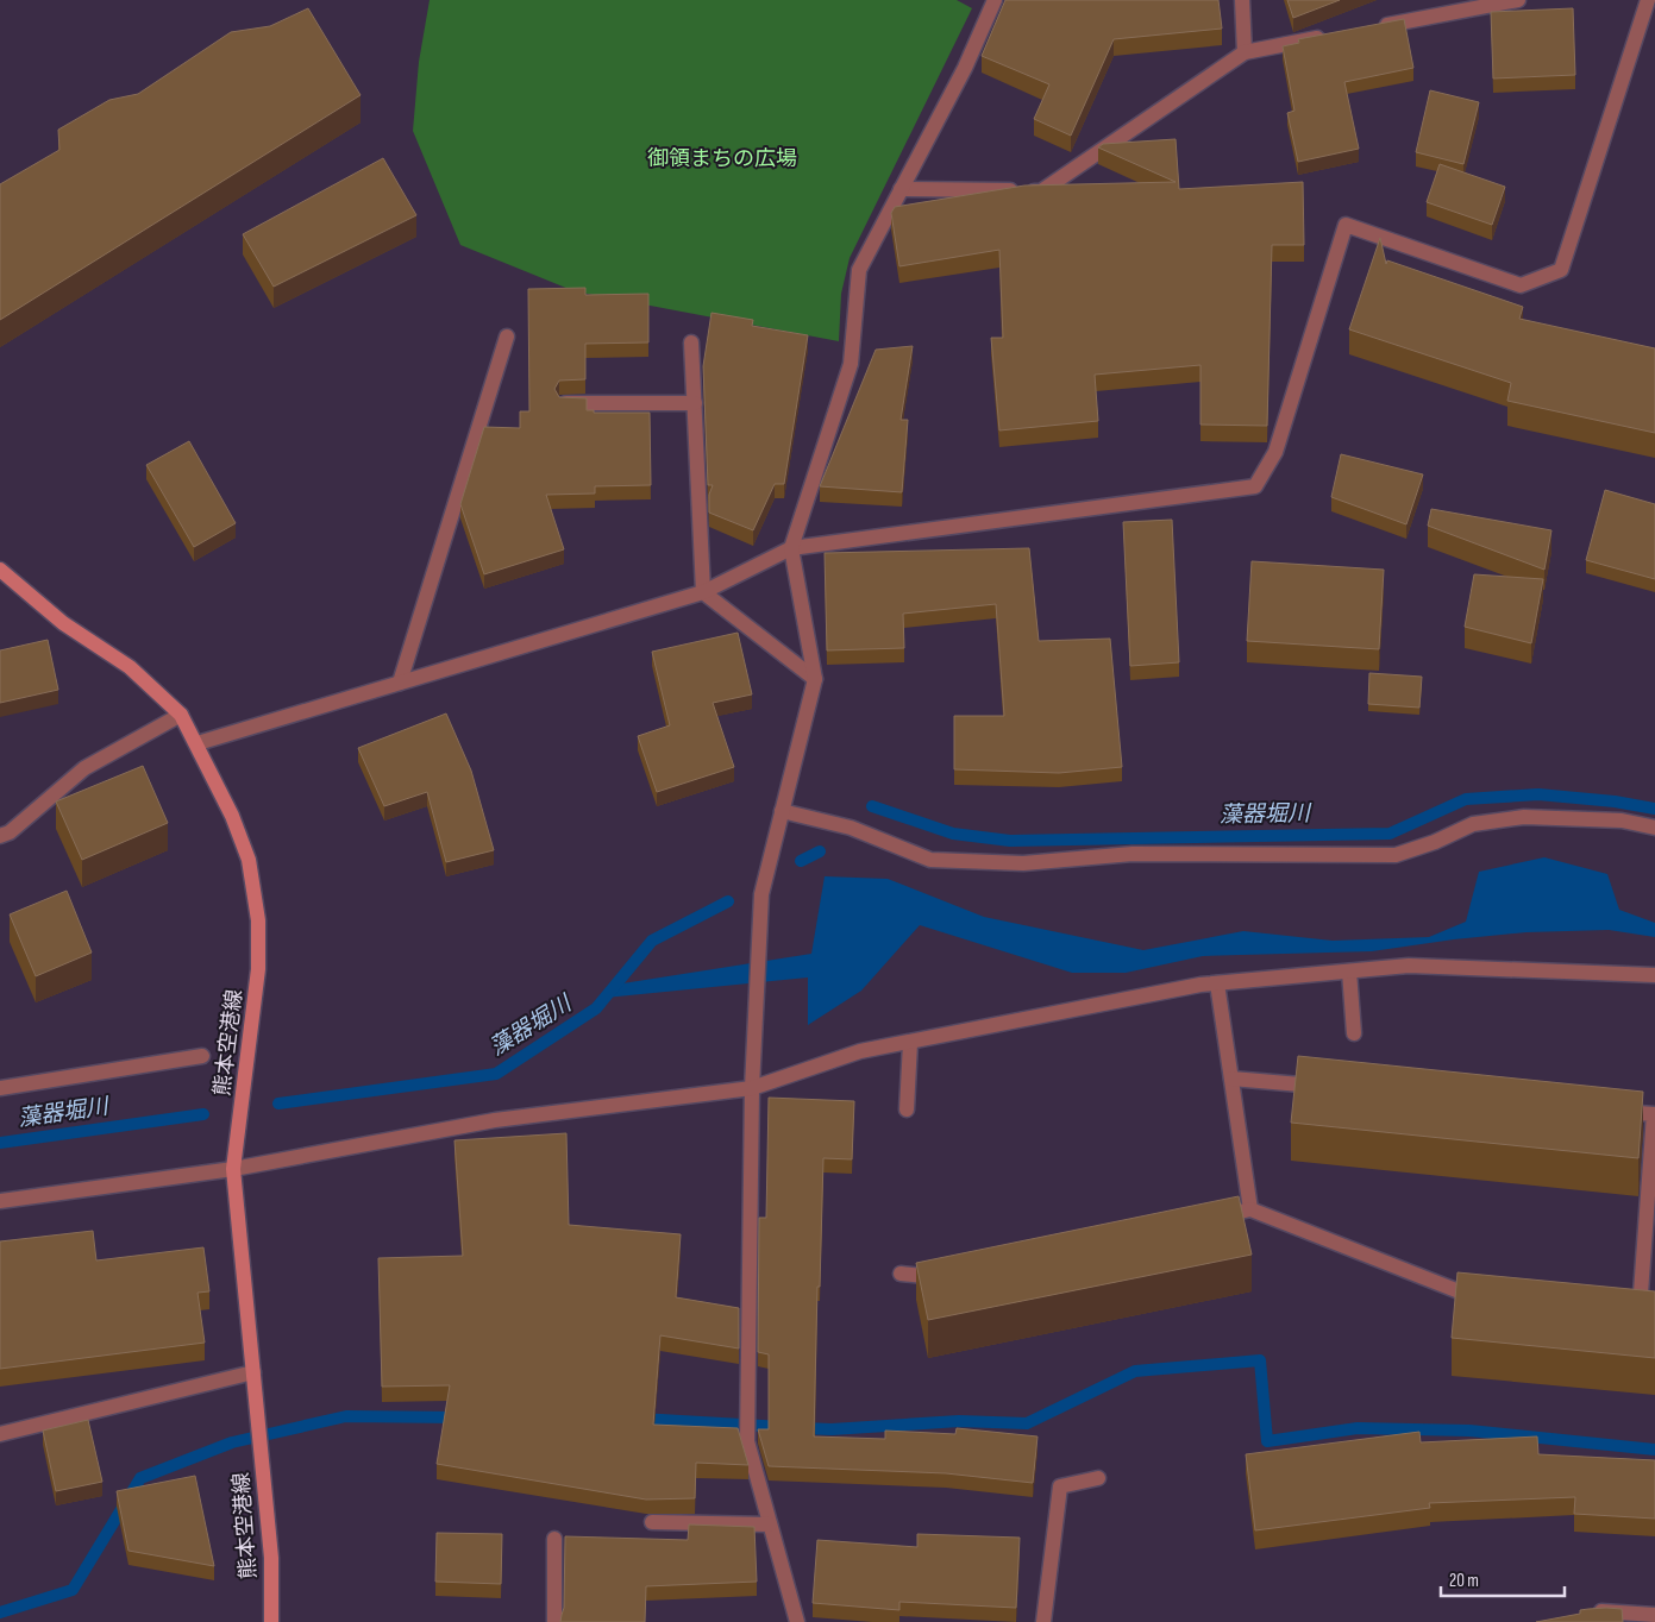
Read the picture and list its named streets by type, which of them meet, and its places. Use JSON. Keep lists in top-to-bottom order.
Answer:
{
  "streets": {
    "main road": ["熊本空港線"]
  },
  "water": ["藻器堀川"],
  "parks": ["御領まちの広場"],
  "scale_bar": "20 m"
}
